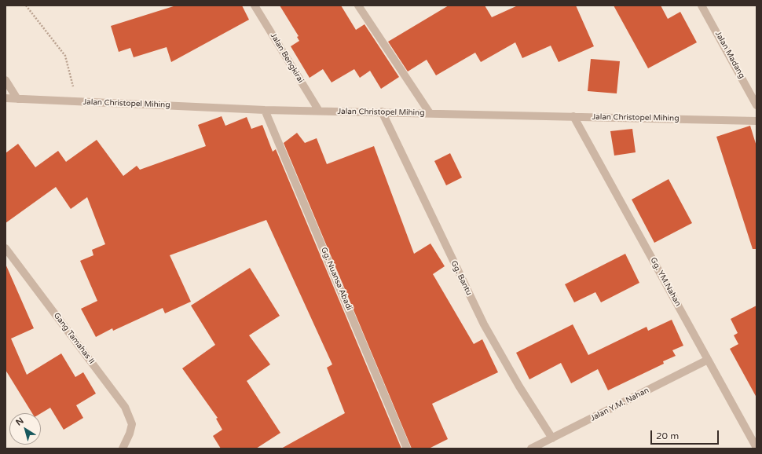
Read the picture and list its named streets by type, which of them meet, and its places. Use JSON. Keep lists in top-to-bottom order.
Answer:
{
  "streets": {
    "street": [
      "Jalan Madang",
      "Jalan Bengkirai",
      "Jalan Christopel Mihing",
      "Gg. Bantu",
      "Gg. Nuansa Abadi",
      "Gg. YM.Nahan",
      "Gang Tamahas II",
      "Jalan Y.M. Nahan"
    ]
  },
  "crossings": [
    ["Jalan Bengkirai", "Jalan Christopel Mihing"],
    ["Jalan Christopel Mihing", "Gg. Bantu"],
    ["Jalan Christopel Mihing", "Gg. Nuansa Abadi"],
    ["Jalan Christopel Mihing", "Gg. YM.Nahan"],
    ["Gg. Bantu", "Jalan Y.M. Nahan"],
    ["Gg. YM.Nahan", "Jalan Y.M. Nahan"]
  ],
  "scale_bar": "20 m",
  "north": "top left"
}
